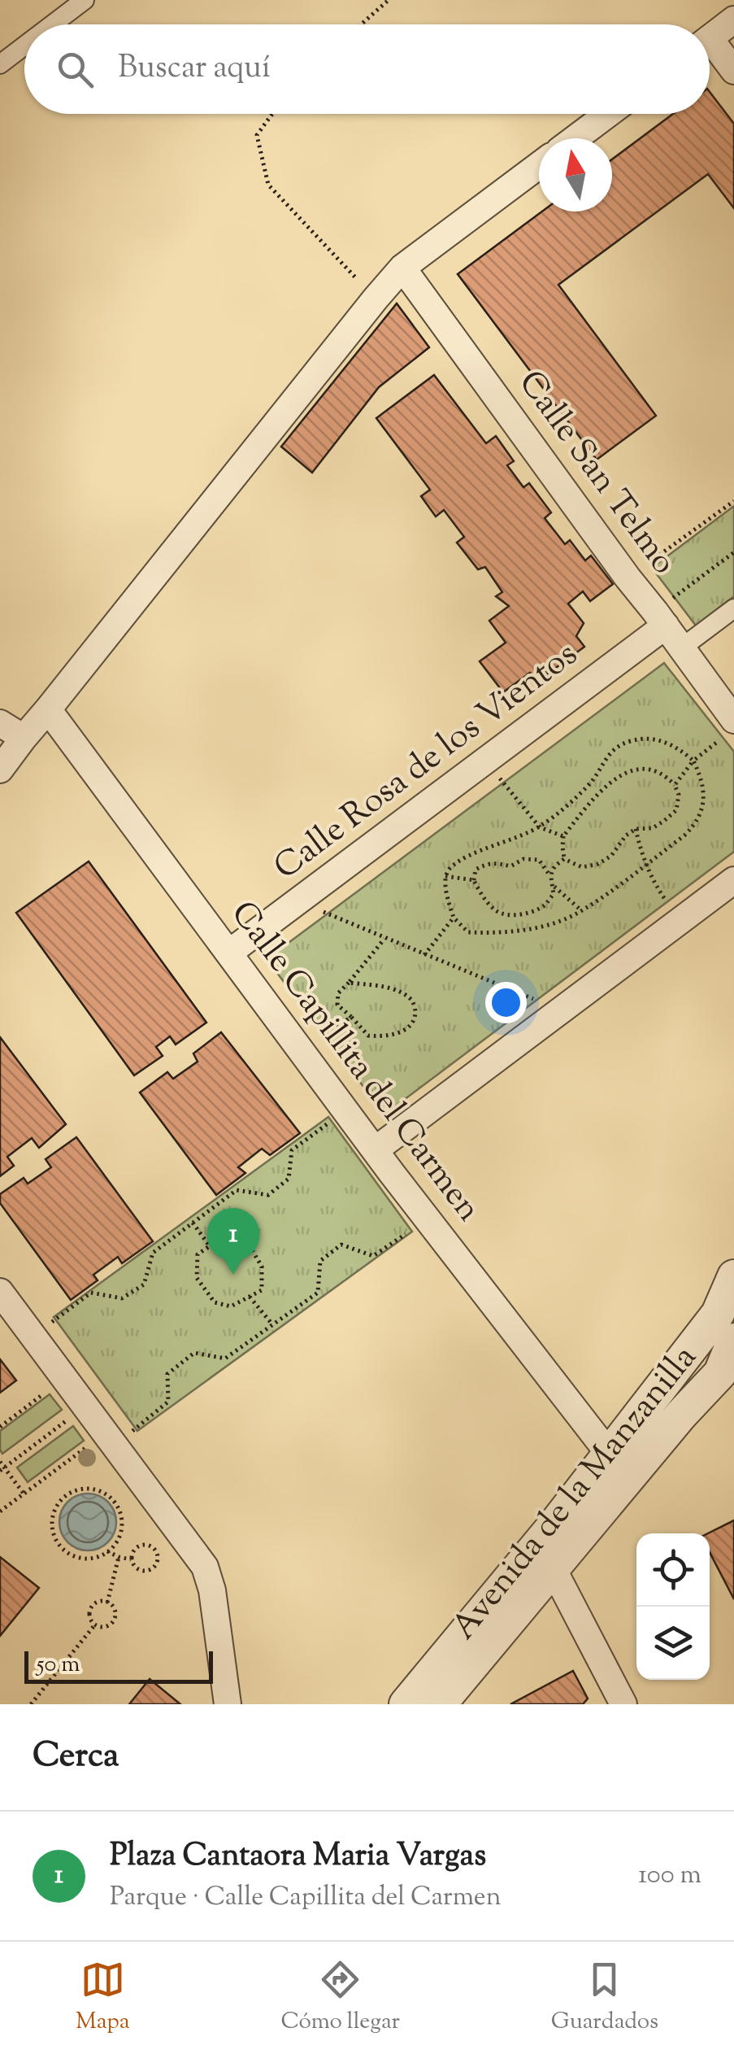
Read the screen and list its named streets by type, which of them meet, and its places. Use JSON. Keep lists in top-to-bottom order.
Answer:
{
  "streets": {
    "street": [
      "Calle San Telmo",
      "Calle Rosa de los Vientos",
      "Calle Capillita del Carmen",
      "Avenida de la Manzanilla"
    ]
  },
  "crossings": [
    ["Calle San Telmo", "Calle Rosa de los Vientos"],
    ["Calle Rosa de los Vientos", "Calle Capillita del Carmen"],
    ["Calle Capillita del Carmen", "Avenida de la Manzanilla"]
  ],
  "scale_bar": "50 m",
  "north": "top",
  "page": {
    "search": "Buscar aquí",
    "pins": "1",
    "scale": "50 m",
    "heading": "Cerca",
    "list": [
      {
        "mark": "1",
        "name": "Plaza Cantaora Maria Vargas",
        "note": "Parque · Calle Capillita del Carmen",
        "value": "100 m"
      }
    ],
    "nav": ["Mapa", "Cómo llegar", "Guardados"]
  }
}
